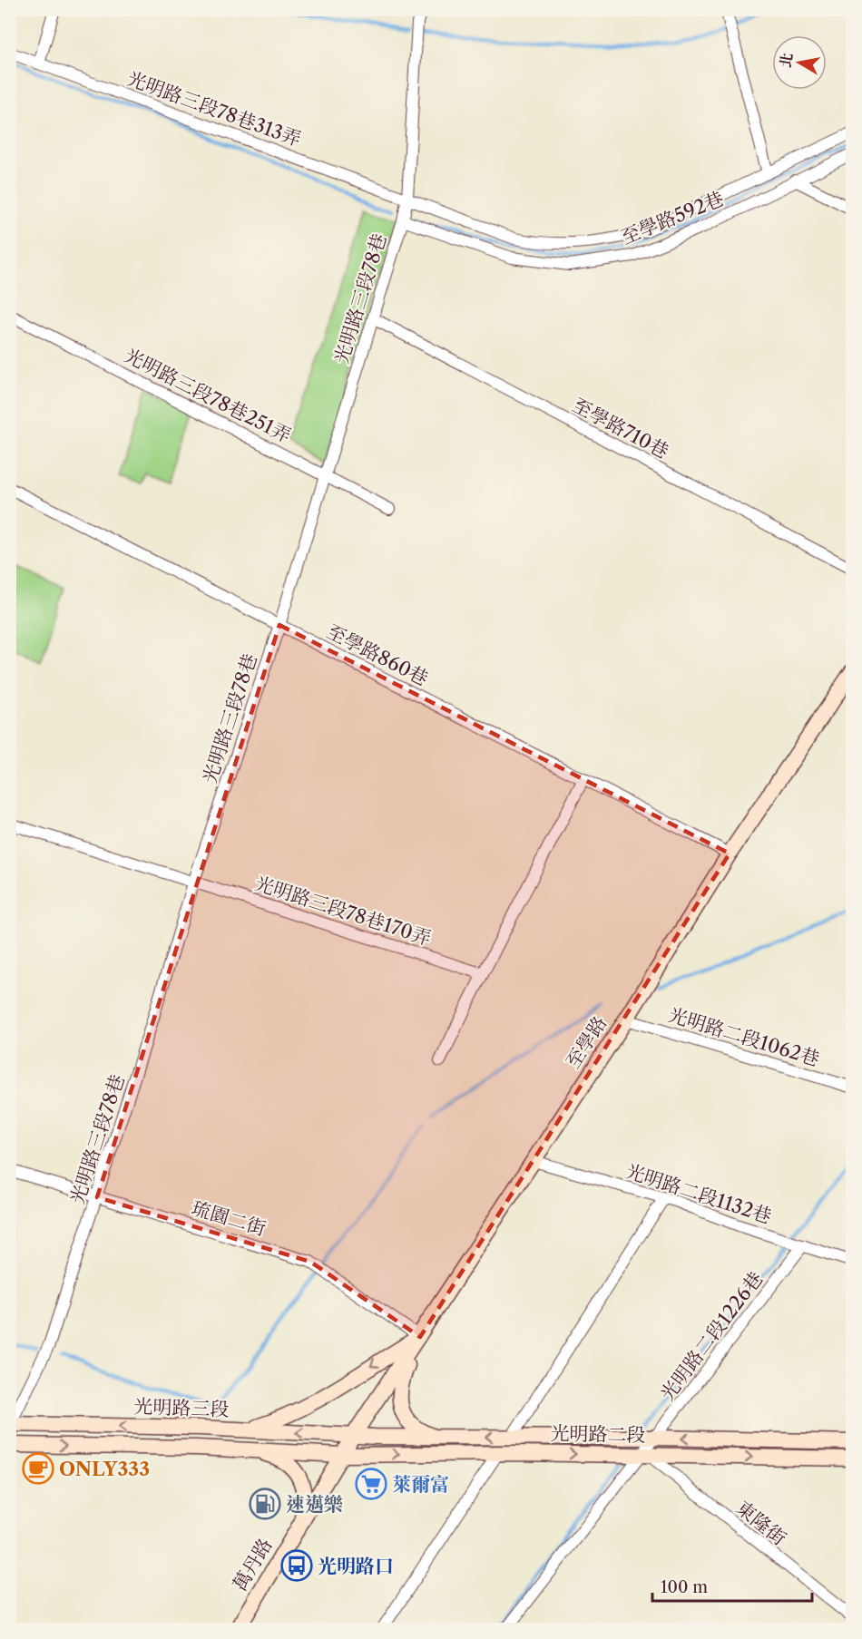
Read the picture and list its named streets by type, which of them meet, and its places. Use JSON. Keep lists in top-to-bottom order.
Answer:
{
  "streets": {
    "street": [
      "光明路三段78巷313弄",
      "至學路592巷",
      "光明路三段78巷",
      "光明路三段78巷251弄",
      "至學路710巷",
      "至學路860巷",
      "光明路三段78巷170弄",
      "光明路二段1062巷",
      "至學路",
      "光明路二段1132巷",
      "琉園二街",
      "光明路二段1226巷",
      "光明路三段",
      "光明路二段",
      "東隆街",
      "萬丹路"
    ]
  },
  "crossings": [
    ["光明路三段78巷313弄", "光明路三段78巷"],
    ["至學路592巷", "光明路三段78巷"],
    ["光明路三段78巷", "光明路三段78巷251弄"],
    ["光明路三段78巷", "至學路710巷"],
    ["光明路三段78巷", "至學路860巷"],
    ["光明路三段78巷", "光明路三段78巷170弄"],
    ["光明路三段78巷", "琉園二街"],
    ["光明路三段78巷", "光明路三段"],
    ["至學路860巷", "至學路"],
    ["光明路二段1062巷", "至學路"],
    ["至學路", "光明路二段1132巷"],
    ["至學路", "琉園二街"],
    ["至學路", "光明路三段"],
    ["至學路", "光明路二段"],
    ["至學路", "萬丹路"],
    ["光明路二段1132巷", "光明路二段1226巷"],
    ["光明路二段1226巷", "光明路二段"],
    ["光明路二段1226巷", "東隆街"],
    ["光明路三段", "光明路二段"],
    ["光明路三段", "萬丹路"],
    ["光明路二段", "東隆街"],
    ["光明路二段", "萬丹路"]
  ],
  "places": {
    "cafe": ["ONLY333"],
    "supermarket": ["萊爾富"],
    "fuel station": ["速邁樂"],
    "bus stop": ["光明路口"]
  },
  "scale_bar": "100 m",
  "north": "left"
}
